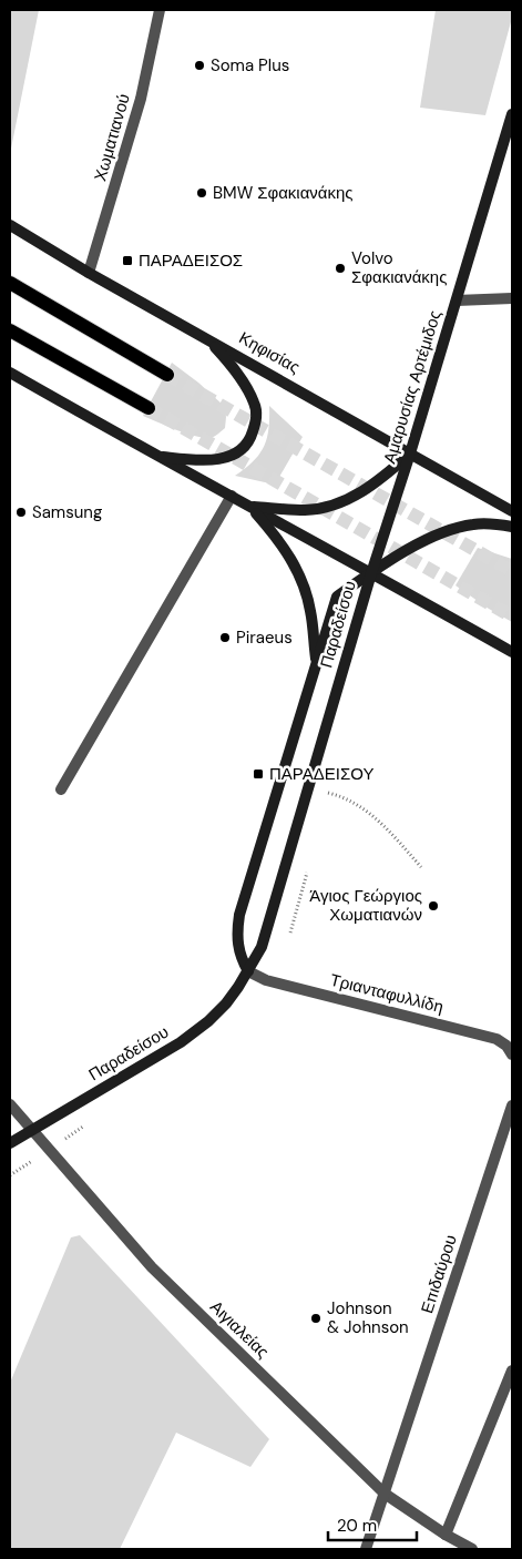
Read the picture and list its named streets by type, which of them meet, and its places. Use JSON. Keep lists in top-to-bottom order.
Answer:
{
  "streets": {
    "main road": ["Κηφισίας", "Αμαρυσίας Αρτέμιδος", "Παραδείσου"],
    "street": [
      "Χωματιανού",
      "Τριανταφυλλίδη",
      "Επιδαύρου",
      "Αιγιαλείας"
    ]
  },
  "crossings": [
    ["Χωματιανού", "Κηφισίας"],
    ["Κηφισίας", "Αμαρυσίας Αρτέμιδος"],
    ["Αμαρυσίας Αρτέμιδος", "Παραδείσου"],
    ["Παραδείσου", "Τριανταφυλλίδη"],
    ["Παραδείσου", "Αιγιαλείας"],
    ["Επιδαύρου", "Αιγιαλείας"]
  ],
  "places": {
    "other": [
      "Soma Plus",
      "BMW Σφακιανάκης",
      "Volvo Σφακιανάκης",
      "Samsung",
      "Piraeus",
      "Άγιος Γεώργιος Χωματιανών",
      "Johnson & Johnson"
    ],
    "transit": ["ΠΑΡΑΔΕΙΣΟΣ", "ΠΑΡΑΔΕΙΣΟΥ"]
  },
  "scale_bar": "20 m"
}
